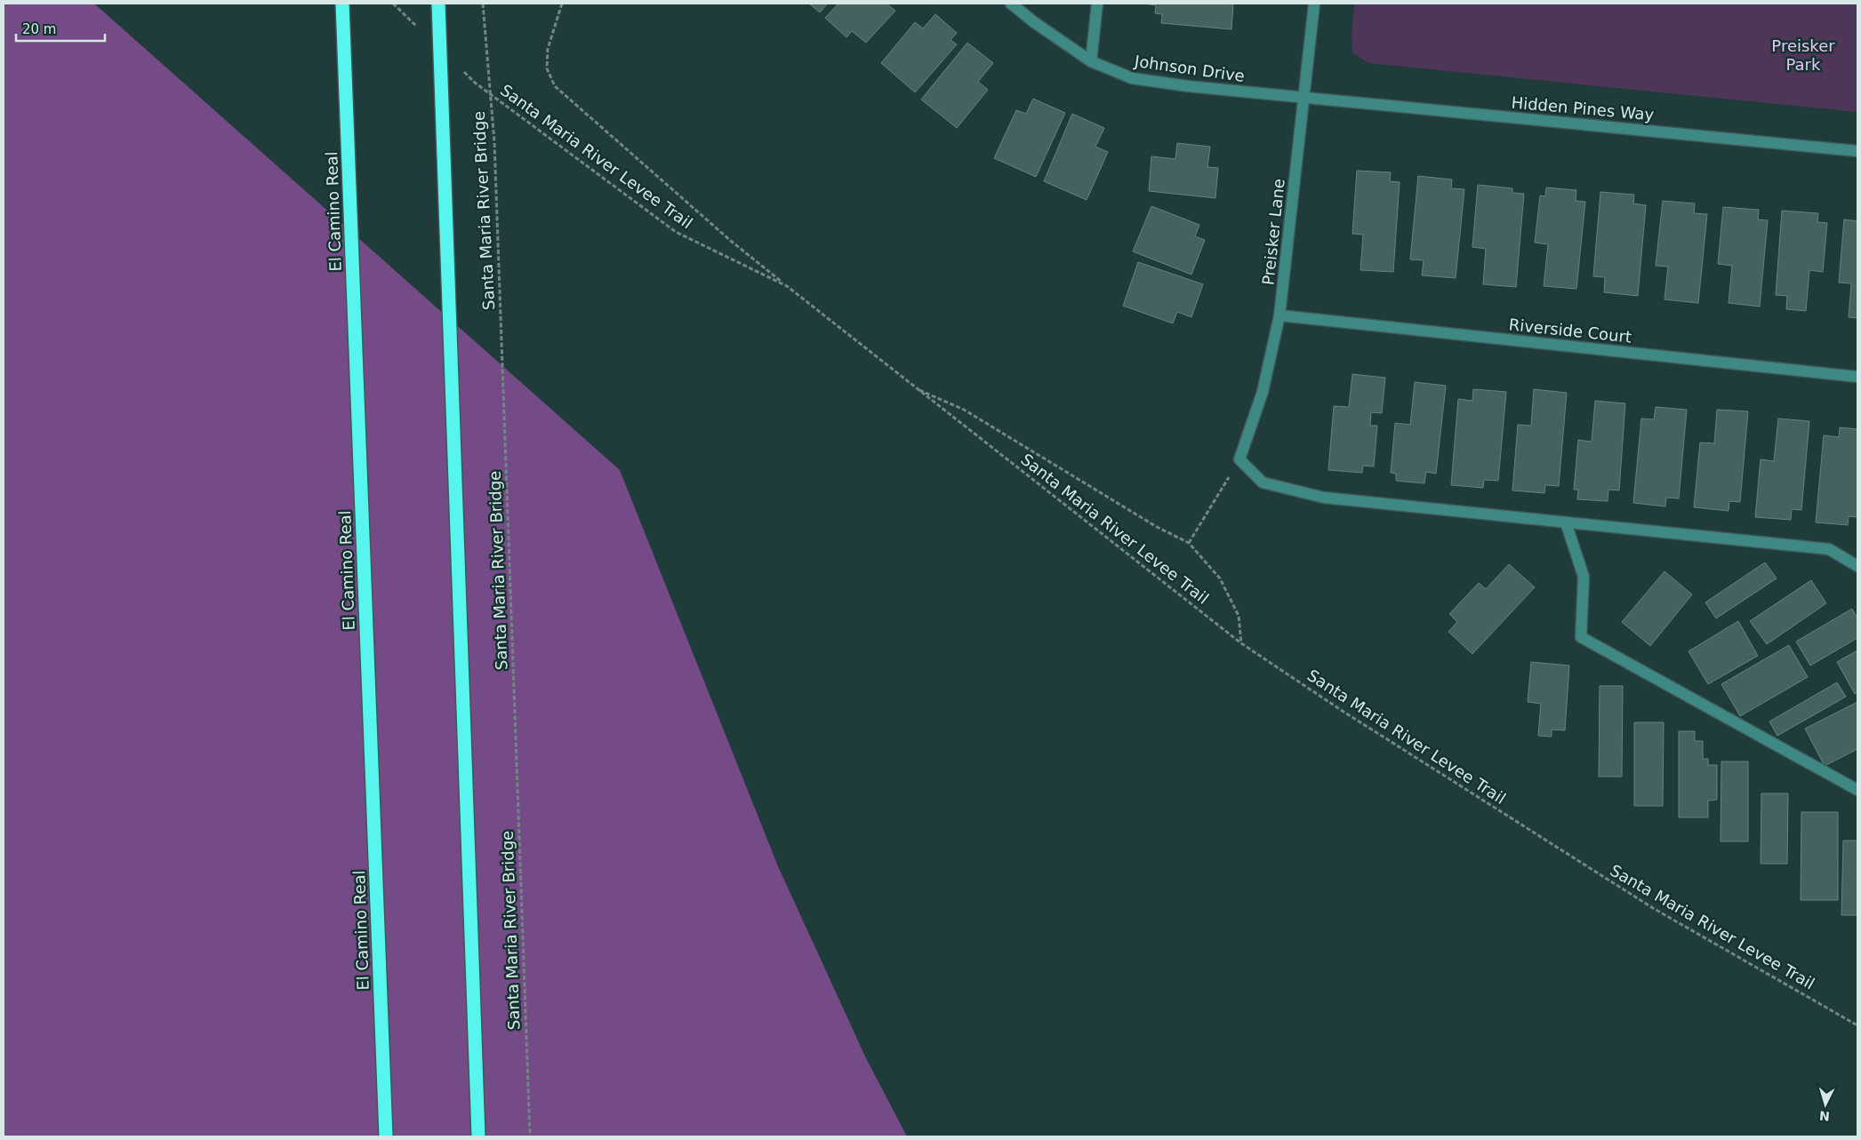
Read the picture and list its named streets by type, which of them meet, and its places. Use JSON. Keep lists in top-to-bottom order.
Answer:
{
  "streets": {
    "highway": ["El Camino Real"],
    "street": [
      "Johnson Drive",
      "Hidden Pines Way",
      "Preisker Lane",
      "Riverside Court"
    ],
    "path": ["Santa Maria River Levee Trail", "Santa Maria River Bridge"]
  },
  "crossings": [
    ["Johnson Drive", "Hidden Pines Way"],
    ["Johnson Drive", "Preisker Lane"],
    ["Hidden Pines Way", "Preisker Lane"],
    ["Preisker Lane", "Riverside Court"]
  ],
  "parks": ["Preisker Park"],
  "scale_bar": "20 m",
  "north": "bottom"
}
